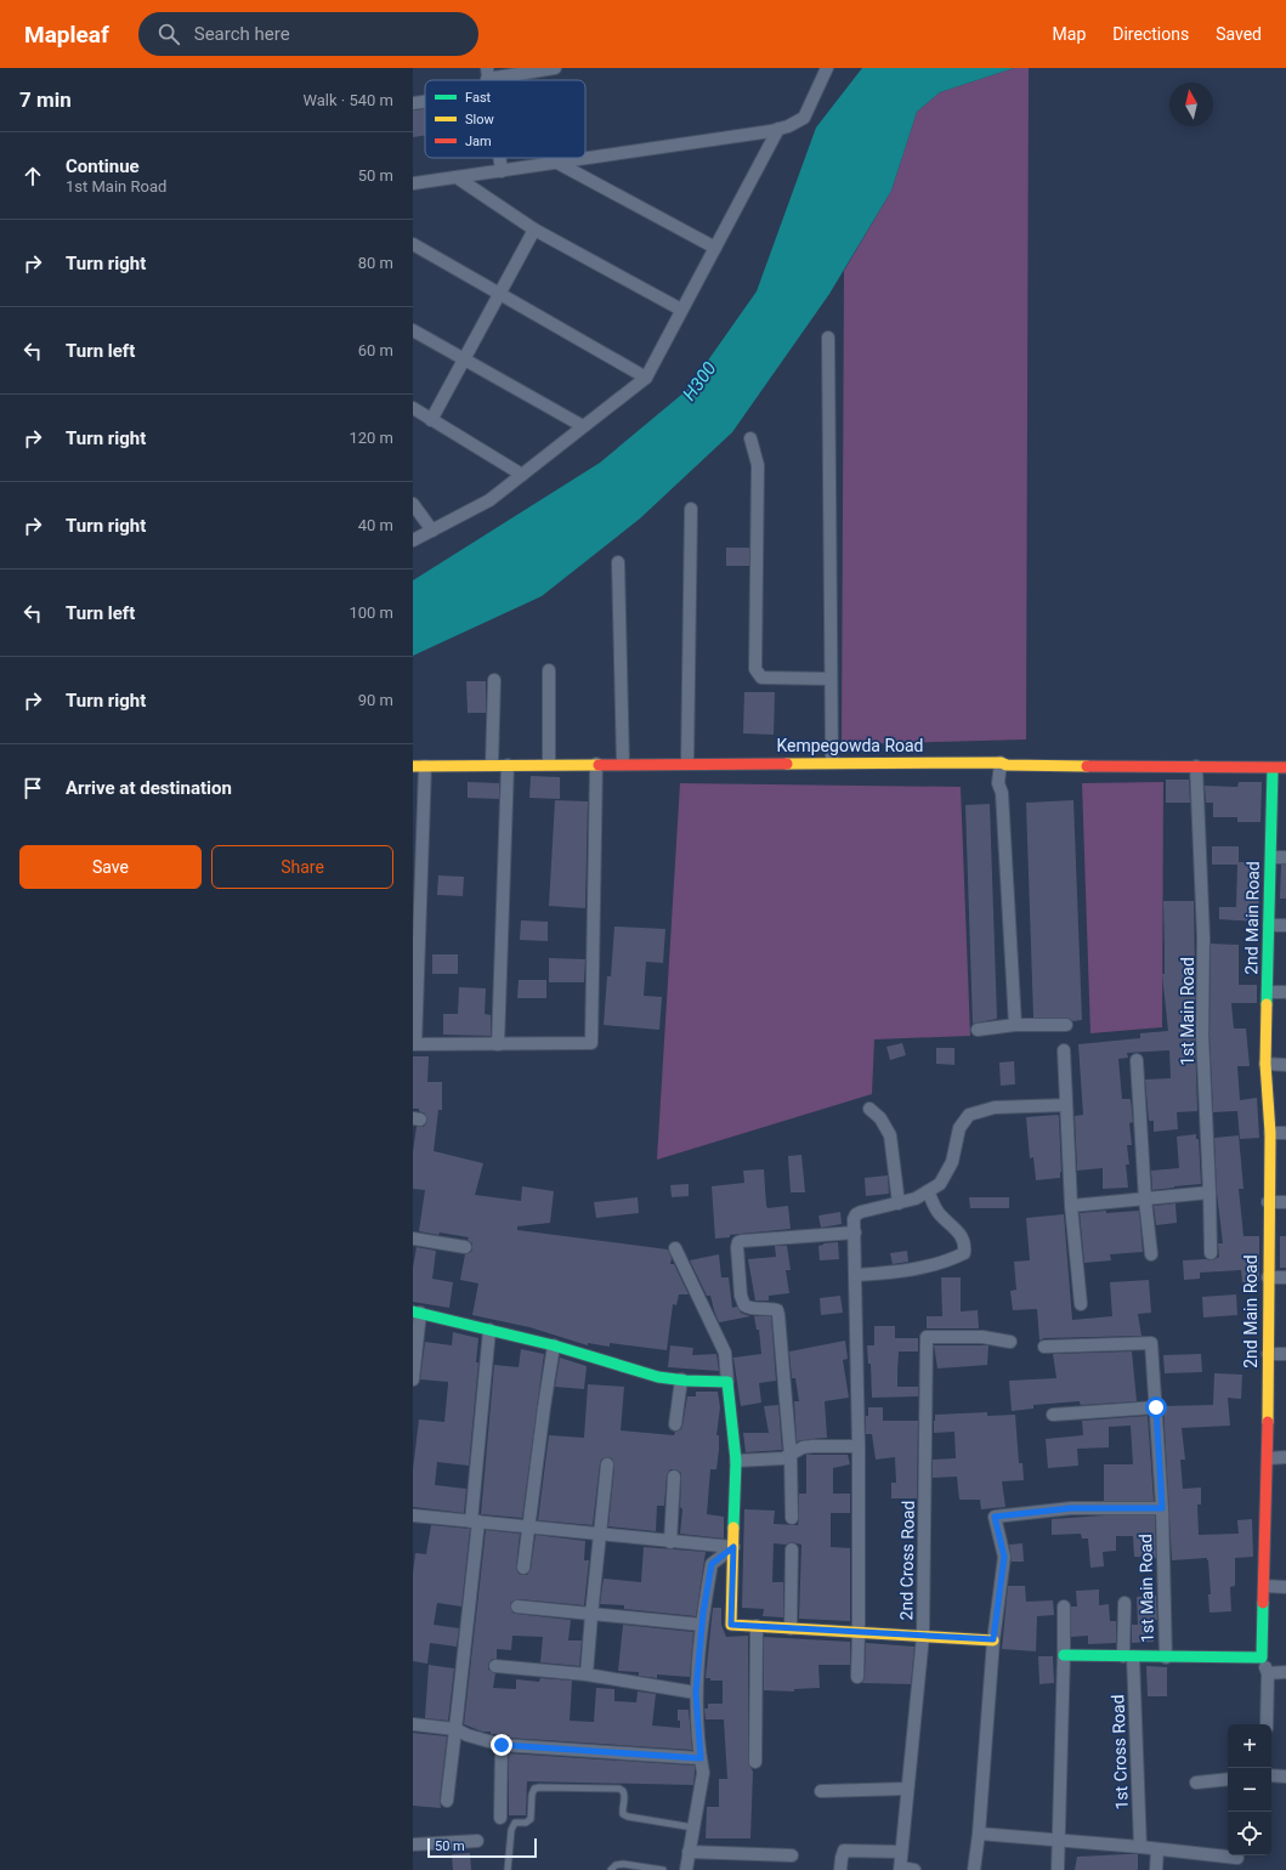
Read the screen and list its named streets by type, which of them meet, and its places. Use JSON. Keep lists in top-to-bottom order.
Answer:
{
  "streets": {
    "street": [
      "Kempegowda Road",
      "2nd Main Road",
      "1st Main Road",
      "2nd Cross Road",
      "1st Cross Road"
    ]
  },
  "crossings": [
    ["Kempegowda Road", "2nd Main Road"],
    ["Kempegowda Road", "1st Main Road"]
  ],
  "water": ["H300"],
  "legend": ["Fast", "Slow", "Jam"],
  "scale_bar": "50 m",
  "north": "top",
  "page": {
    "header": "Mapleaf",
    "search": "Search here",
    "nav": ["Map", "Directions", "Saved"],
    "heading": ["7 min", "Walk · 540 m"],
    "list": [
      ["Continue", "1st Main Road", "50 m"],
      ["Turn right", "80 m"],
      ["Turn left", "60 m"],
      ["Turn right", "120 m"],
      ["Turn right", "40 m"],
      ["Turn left", "100 m"],
      ["Turn right", "90 m"],
      "Arrive at destination"
    ],
    "buttons": ["Save", "Share"],
    "map_buttons": ["+", "−"],
    "scale": "50 m"
  }
}
